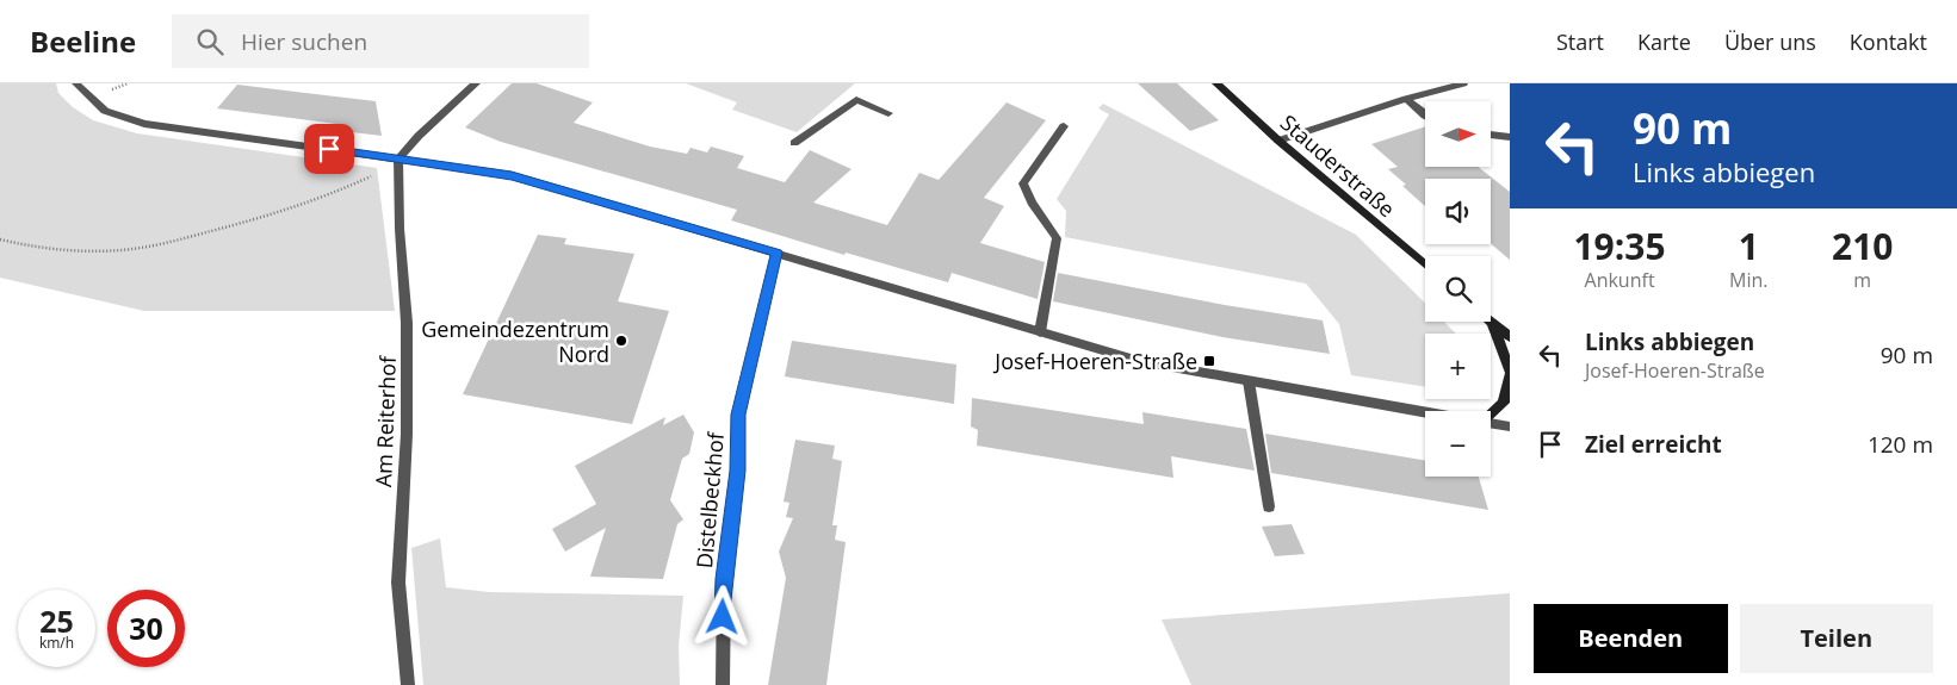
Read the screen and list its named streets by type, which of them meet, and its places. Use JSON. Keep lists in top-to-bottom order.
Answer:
{
  "streets": {
    "main road": ["Stauderstraße"],
    "street": ["Am Reiterhof", "Distelbeckhof"]
  },
  "places": {
    "other": ["Gemeindezentrum Nord"],
    "transit": ["Josef-Hoeren-Straße"]
  },
  "north": "right",
  "page": {
    "header": "Beeline",
    "search": "Hier suchen",
    "nav": [
      "Start",
      "Karte",
      "Über uns",
      "Kontakt"
    ],
    "turn": ["90 m", "Links abbiegen"],
    "map_buttons": ["+", "−"],
    "eta": [
      "19:35",
      "Ankunft",
      "1",
      "Min.",
      "210",
      "m"
    ],
    "list": [
      {
        "name": "Links abbiegen",
        "note": "Josef-Hoeren-Straße",
        "value": "90 m"
      },
      {
        "name": "Ziel erreicht",
        "value": "120 m"
      }
    ],
    "speed": "25 km/h",
    "limit": "30",
    "buttons": ["Beenden", "Teilen"]
  }
}
